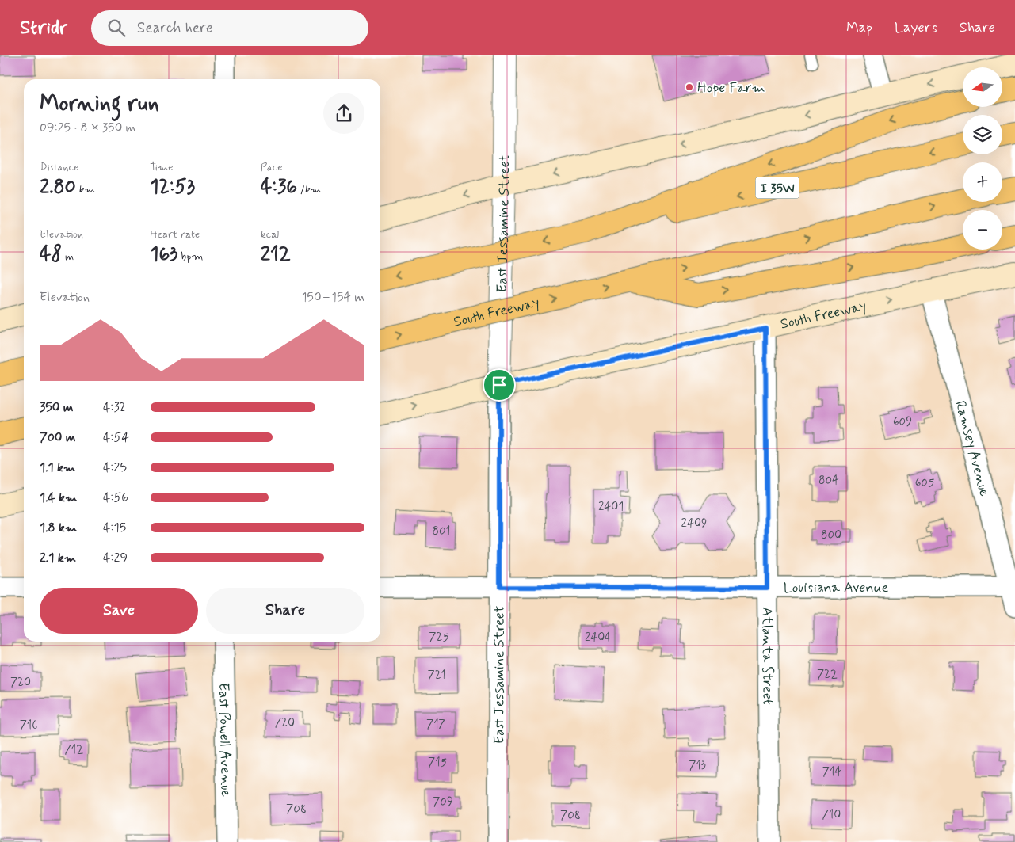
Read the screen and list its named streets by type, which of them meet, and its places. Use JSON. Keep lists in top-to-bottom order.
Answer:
{
  "streets": {
    "highway": ["I 35W", "South Freeway"],
    "street": [
      "East Jessamine Street",
      "Ramsey Avenue",
      "Louisiana Avenue",
      "Atlanta Street",
      "East Powell Avenue"
    ]
  },
  "crossings": [
    ["East Jessamine Street", "South Freeway"],
    ["East Jessamine Street", "Louisiana Avenue"],
    ["South Freeway", "Ramsey Avenue"],
    ["South Freeway", "Atlanta Street"],
    ["Ramsey Avenue", "Louisiana Avenue"],
    ["Louisiana Avenue", "Atlanta Street"]
  ],
  "places": ["Hope Farm"],
  "house_numbers": [
    "609",
    "804",
    "605",
    "2401",
    "2409",
    "801",
    "800",
    "725",
    "2404",
    "722",
    "721",
    "720",
    "720",
    "717",
    "716",
    "712",
    "715",
    "713",
    "714",
    "709",
    "708",
    "710",
    "708"
  ],
  "north": "left",
  "page": {
    "header": "Stridr",
    "search": "Search here",
    "nav": ["Map", "Layers", "Share"],
    "map_buttons": ["+", "−"],
    "heading": ["Morning run", "09:25 · 8 × 350 m"],
    "stats": [
      ["Distance", "2.80 km"],
      ["Time", "12:53"],
      ["Pace", "4:36 /km"],
      ["Elevation", "48 m"],
      ["Heart rate", "163 bpm"],
      ["kcal", "212"]
    ],
    "chart": ["Elevation", "150–154 m"],
    "list": [
      {
        "name": "350 m",
        "note": "4:32"
      },
      {
        "name": "700 m",
        "note": "4:54"
      },
      {
        "name": "1.1 km",
        "note": "4:25"
      },
      {
        "name": "1.4 km",
        "note": "4:56"
      },
      {
        "name": "1.8 km",
        "note": "4:15"
      },
      {
        "name": "2.1 km",
        "note": "4:29"
      }
    ],
    "buttons": ["Save", "Share"]
  }
}
